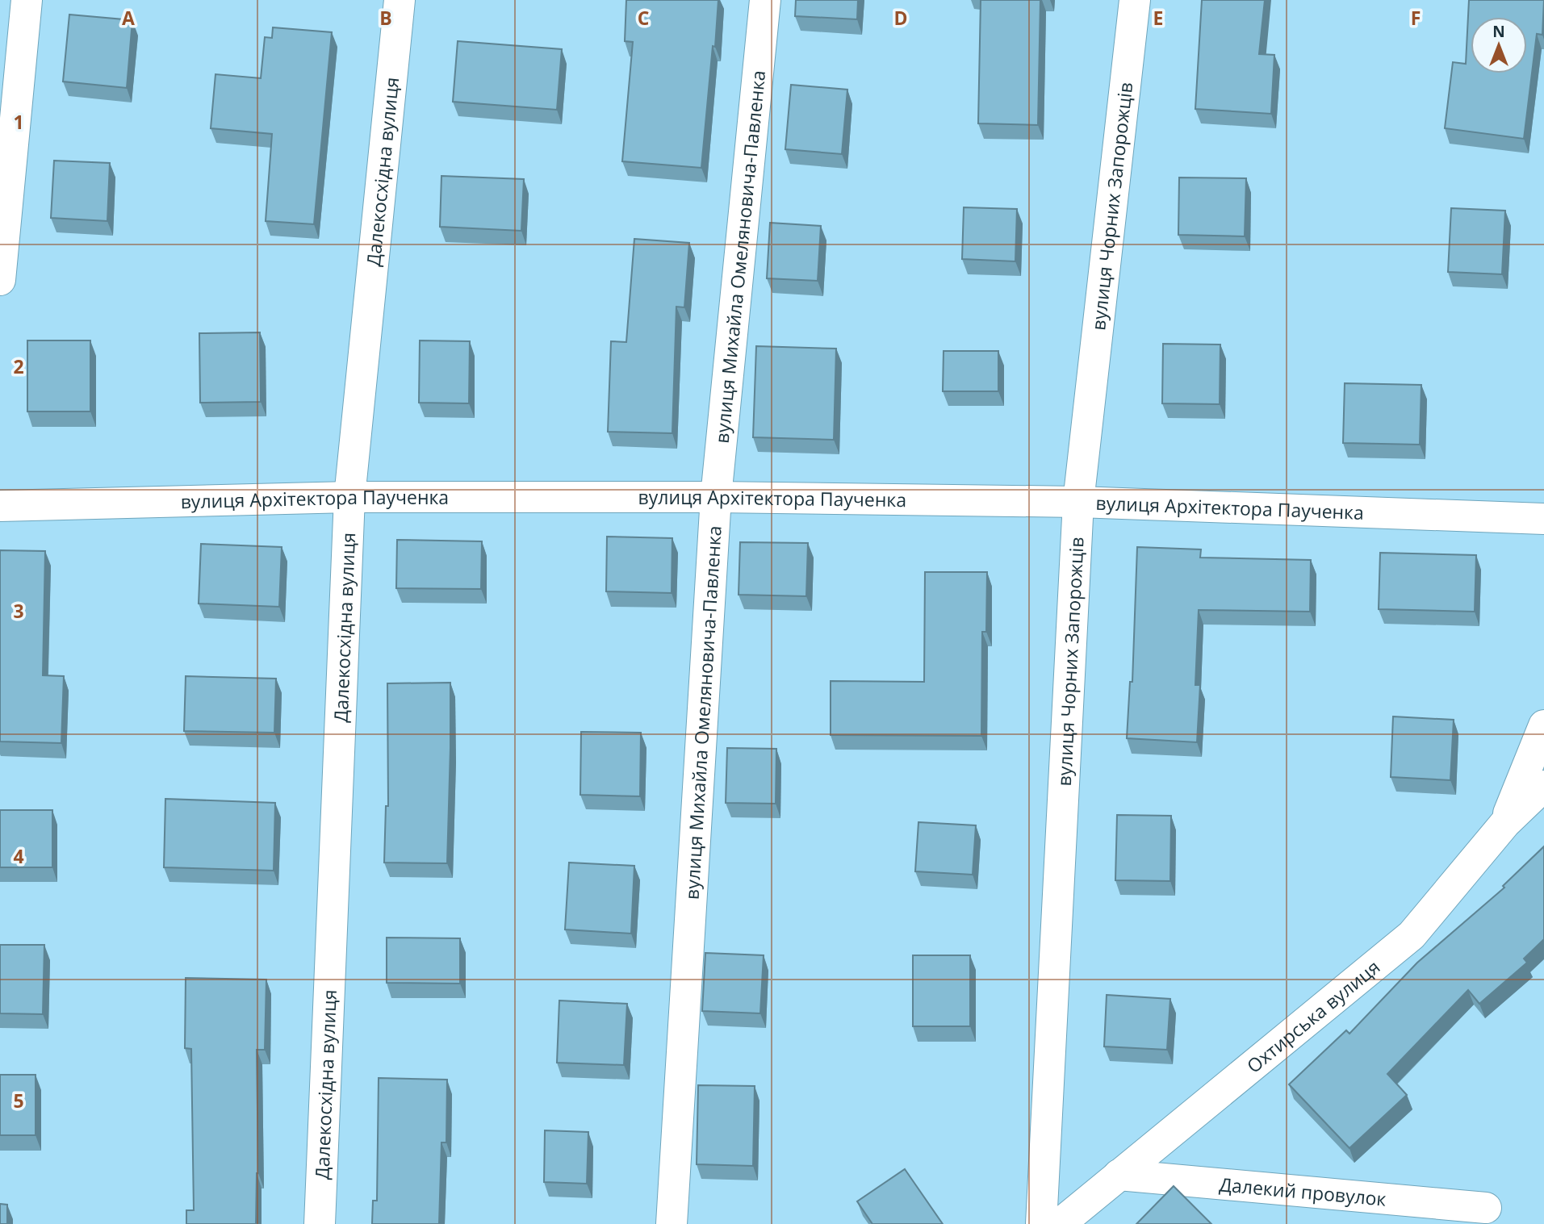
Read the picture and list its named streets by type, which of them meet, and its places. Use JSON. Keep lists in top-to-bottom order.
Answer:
{
  "streets": {
    "street": [
      "Далекосхідна вулиця",
      "вулиця Чорних Запорожців",
      "вулиця Михайла Омеляновича-Павленка",
      "вулиця Архітектора Паученка",
      "Охтирська вулиця",
      "Далекий провулок"
    ]
  },
  "crossings": [
    ["Далекосхідна вулиця", "вулиця Архітектора Паученка"],
    ["вулиця Чорних Запорожців", "вулиця Архітектора Паученка"],
    ["вулиця Михайла Омеляновича-Павленка", "вулиця Архітектора Паученка"],
    ["Охтирська вулиця", "Далекий провулок"]
  ],
  "north": "top",
  "grid": {
    "columns": [
      "A",
      "B",
      "C",
      "D",
      "E",
      "F"
    ],
    "rows": [
      "1",
      "2",
      "3",
      "4",
      "5"
    ]
  }
}
